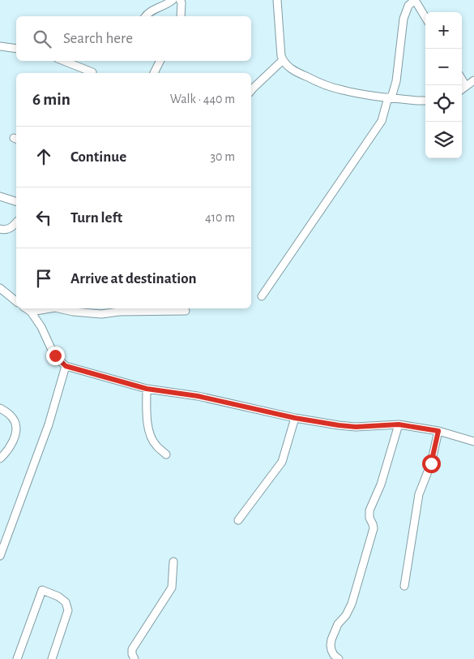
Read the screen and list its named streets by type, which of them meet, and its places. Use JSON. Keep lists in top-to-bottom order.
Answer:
{
  "page": {
    "map_buttons": ["+", "−"],
    "search": "Search here",
    "heading": ["6 min", "Walk · 440 m"],
    "list": [
      ["Continue", "30 m"],
      ["Turn left", "410 m"],
      "Arrive at destination"
    ]
  }
}
